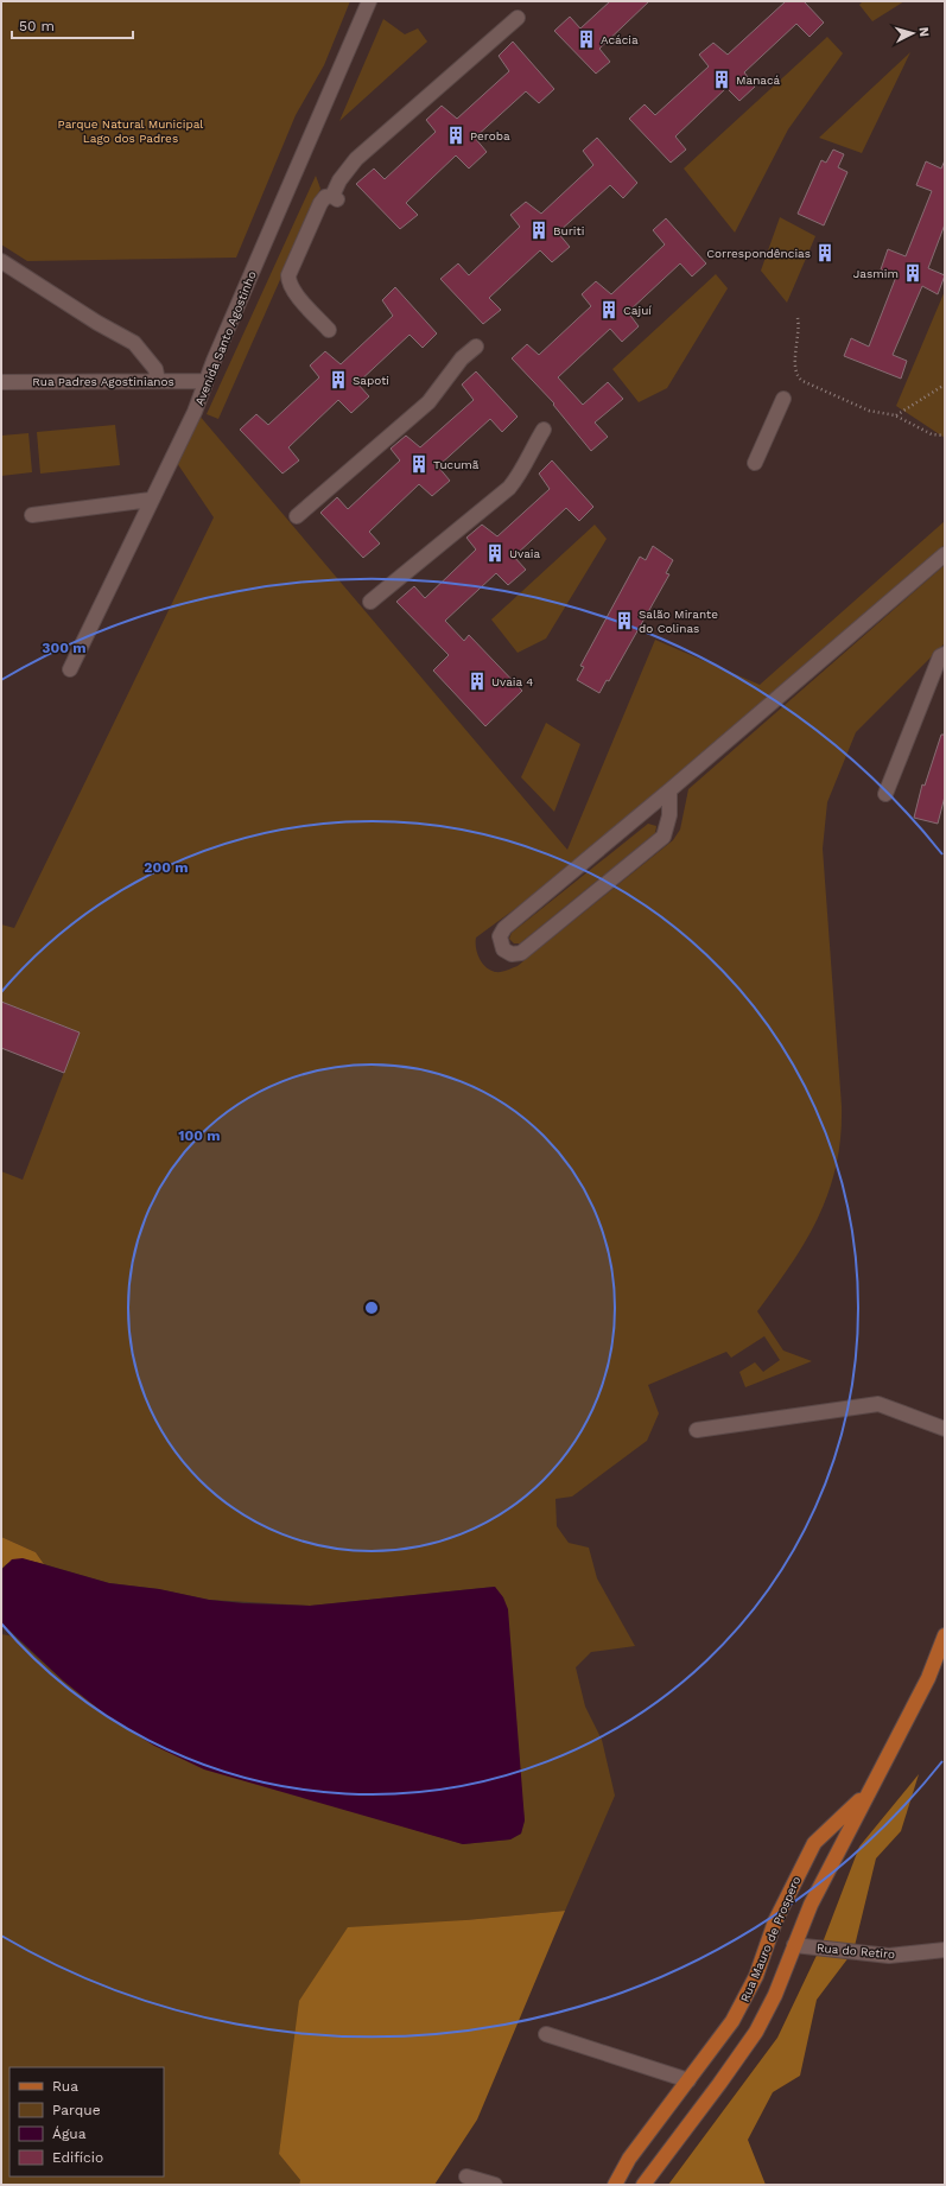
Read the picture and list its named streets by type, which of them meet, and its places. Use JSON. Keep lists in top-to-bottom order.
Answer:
{
  "streets": {
    "main road": ["Rua Mauro de Prospero"],
    "street": ["Avenida Santo Agostinho", "Rua Padres Agostinianos", "Rua do Retiro"]
  },
  "crossings": [
    ["Avenida Santo Agostinho", "Rua Padres Agostinianos"],
    ["Rua Mauro de Prospero", "Rua do Retiro"]
  ],
  "parks": ["Parque Natural Municipal Lago dos Padres"],
  "places": {
    "building": [
      "Acácia",
      "Manacá",
      "Peroba",
      "Buriti",
      "Correspondências",
      "Jasmim",
      "Cajuí",
      "Sapoti",
      "Tucumã",
      "Uvaia",
      "Salão Mirante do Colinas",
      "Uvaia 4"
    ]
  },
  "legend": [
    "Rua",
    "Parque",
    "Água",
    "Edifício"
  ],
  "scale_bar": "50 m",
  "north": "right",
  "rings": ["300 m", "200 m", "100 m"]
}
